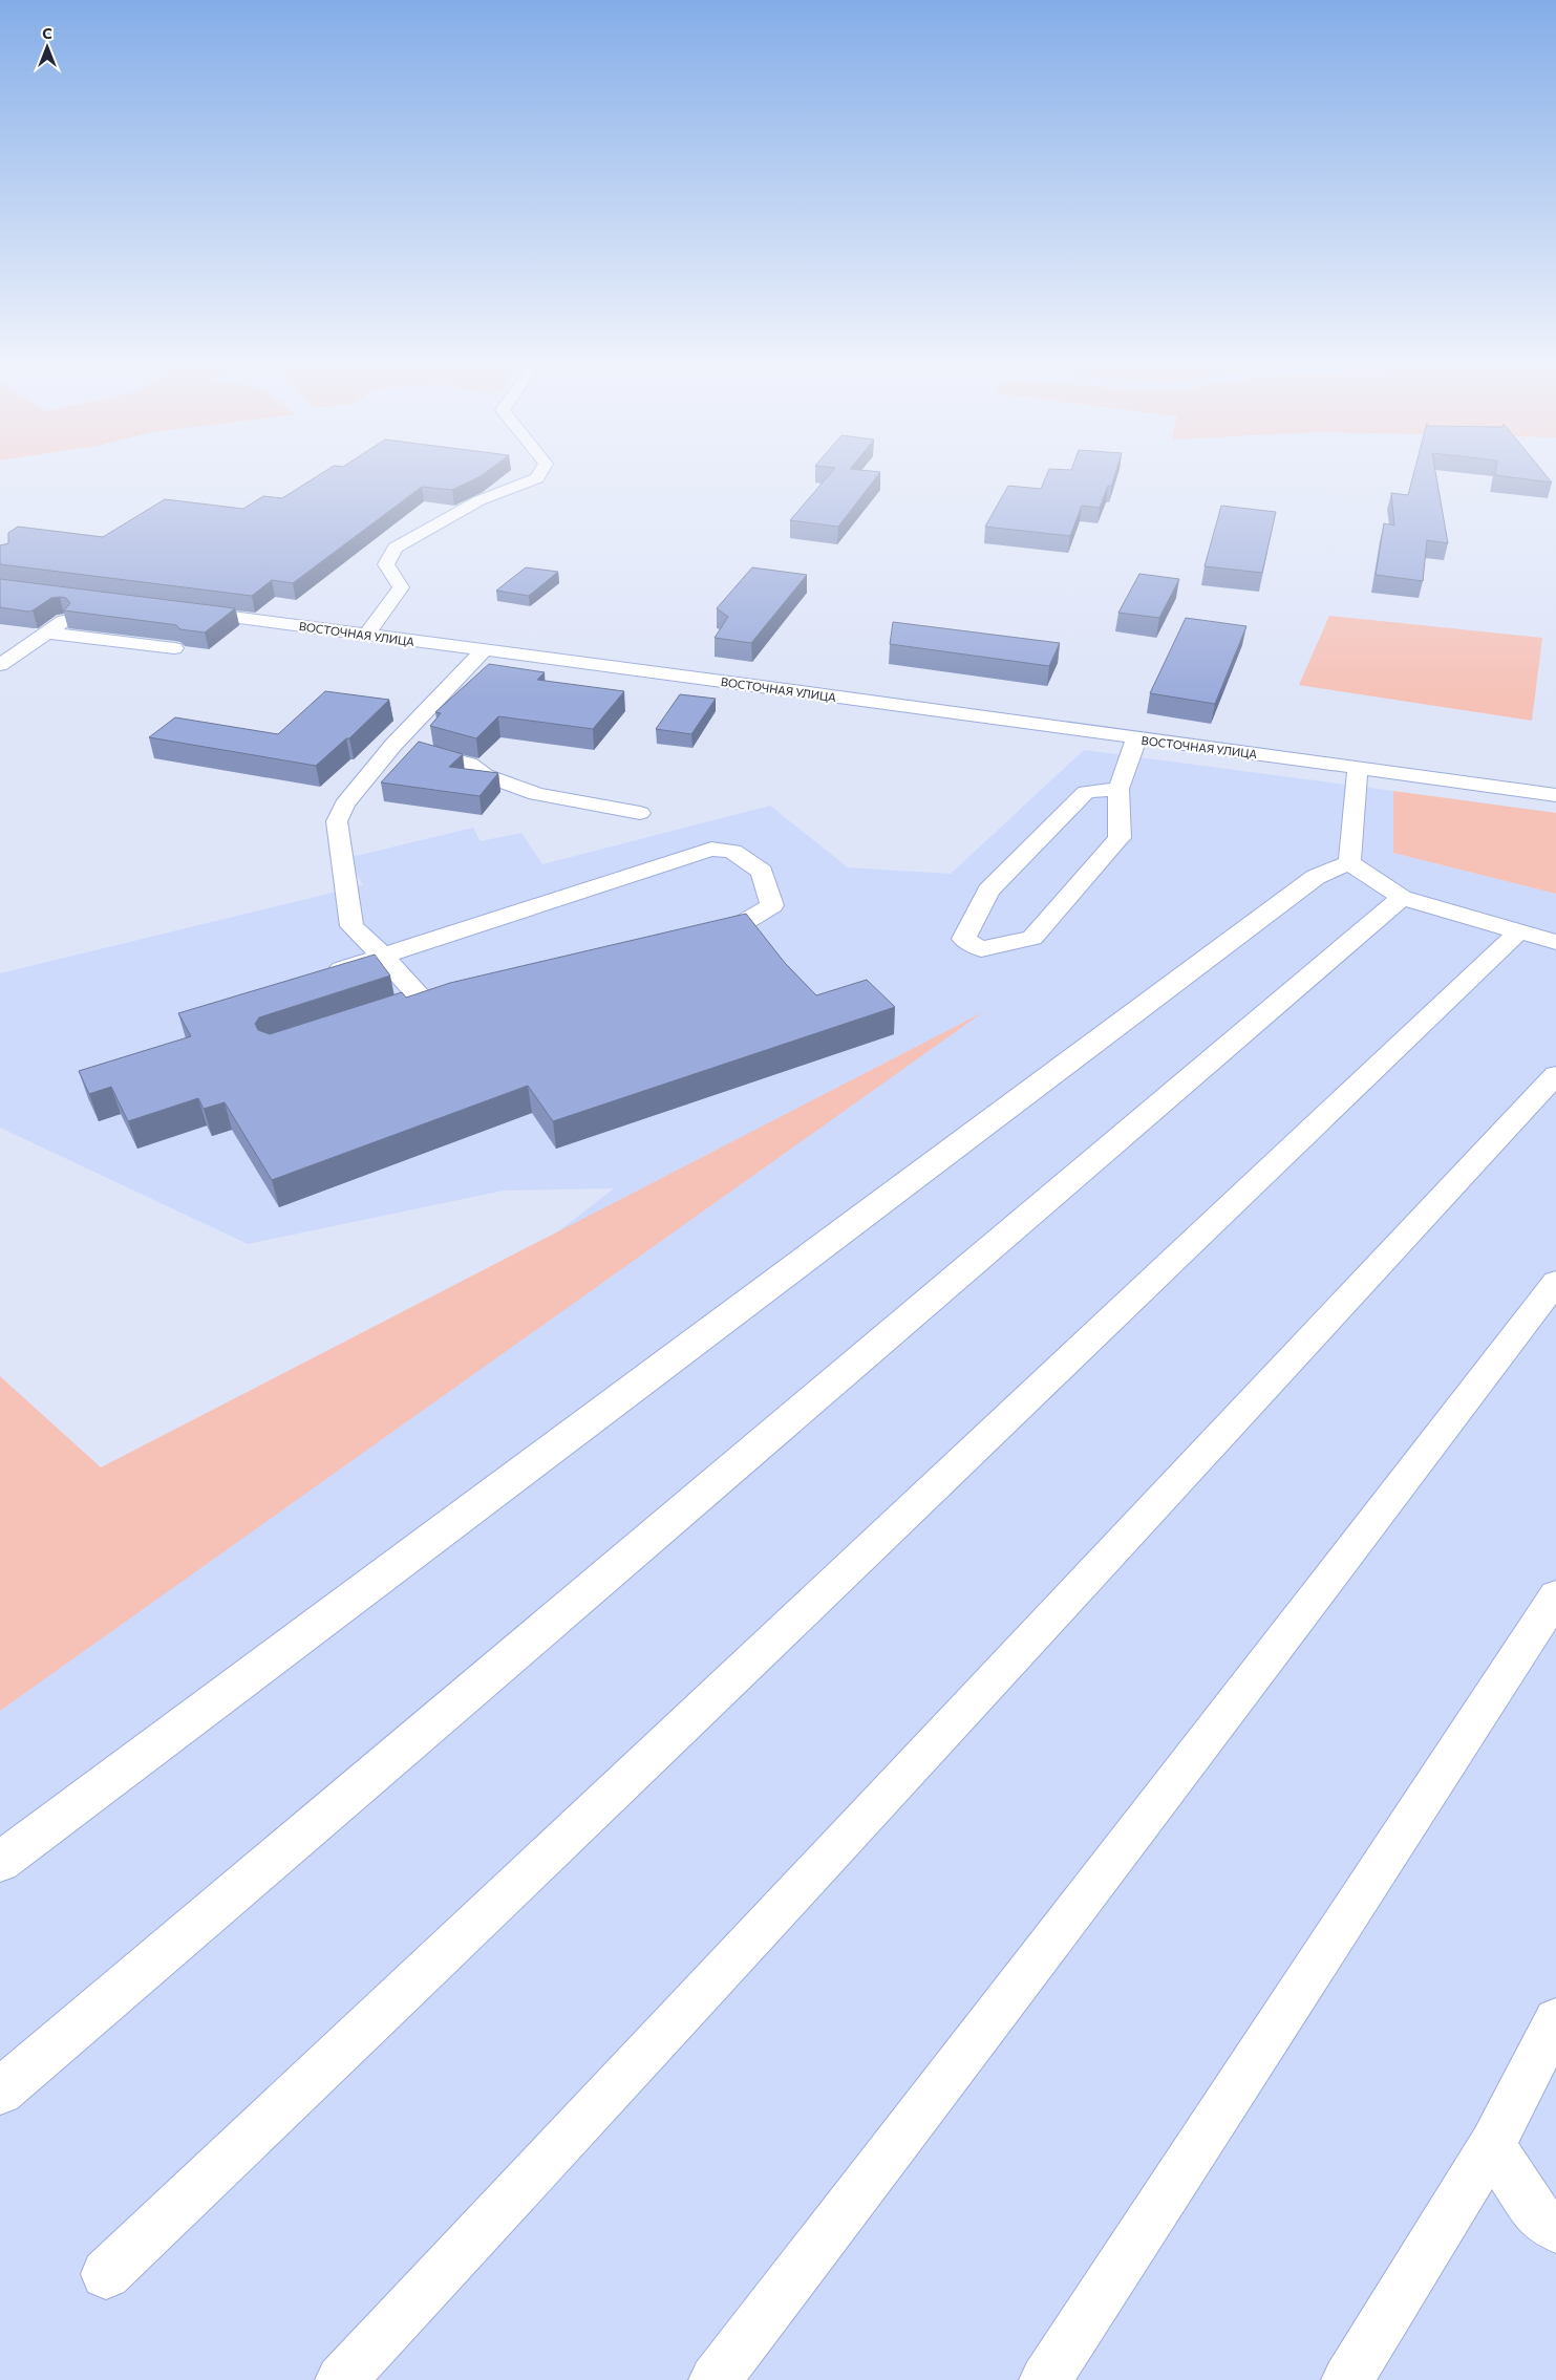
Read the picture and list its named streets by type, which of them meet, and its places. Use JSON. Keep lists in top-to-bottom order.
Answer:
{
  "streets": {
    "street": ["ВОСТОЧНАЯ УЛИЦА"]
  },
  "north": "top"
}
